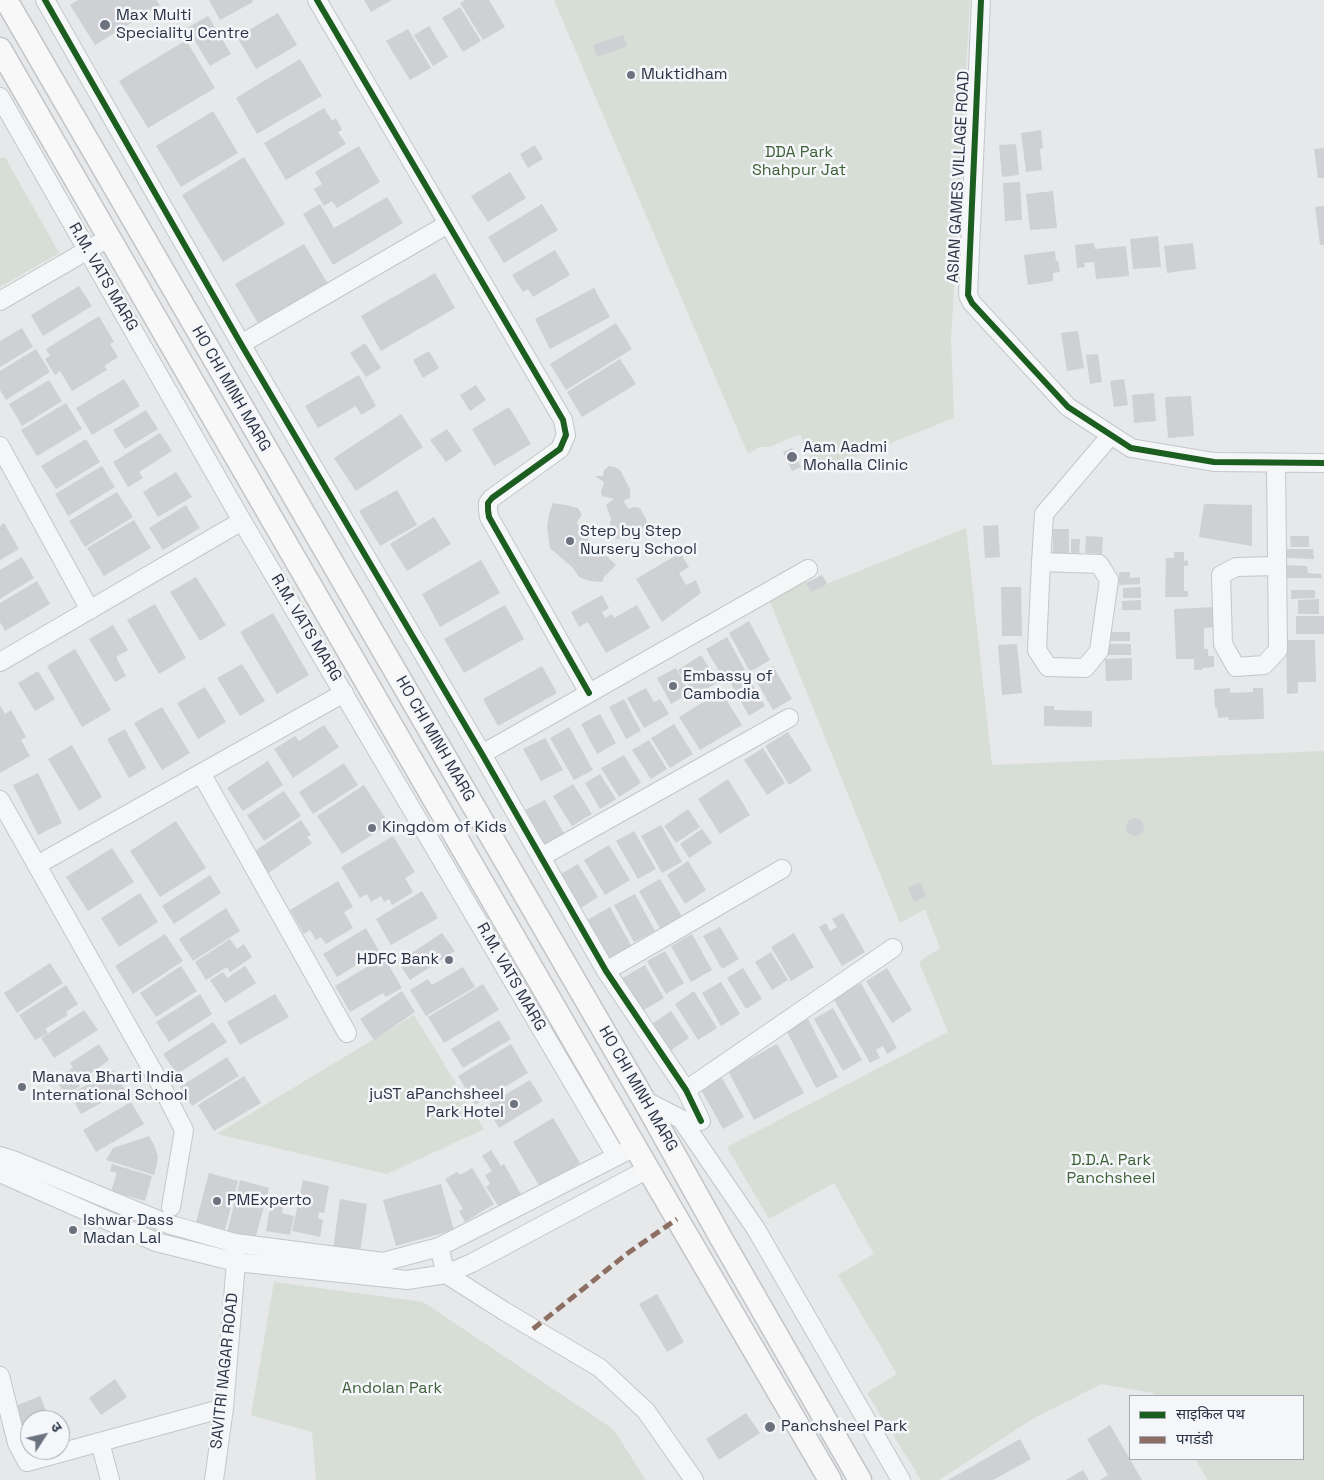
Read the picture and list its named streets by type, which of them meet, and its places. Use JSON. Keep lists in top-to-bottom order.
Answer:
{
  "streets": {
    "main road": ["HO CHI MINH MARG"],
    "street": ["ASIAN GAMES VILLAGE ROAD", "R.M. VATS MARG", "SAVITRI NAGAR ROAD"]
  },
  "crossings": [
    ["R.M. VATS MARG", "HO CHI MINH MARG"]
  ],
  "parks": ["DDA Park Shahpur Jat", "D.D.A. Park Panchsheel", "Andolan Park"],
  "places": [
    "Max Multi Speciality Centre",
    "Muktidham",
    "Aam Aadmi Mohalla Clinic",
    "Step by Step Nursery School",
    "Embassy of Cambodia",
    "Kingdom of Kids",
    "HDFC Bank",
    "Manava Bharti India International School",
    "juST aPanchsheel Park Hotel",
    "PMExperto",
    "Ishwar Dass Madan Lal",
    "Panchsheel Park"
  ],
  "legend": ["साइकिल पथ", "पगडंडी"],
  "north": "top right"
}
